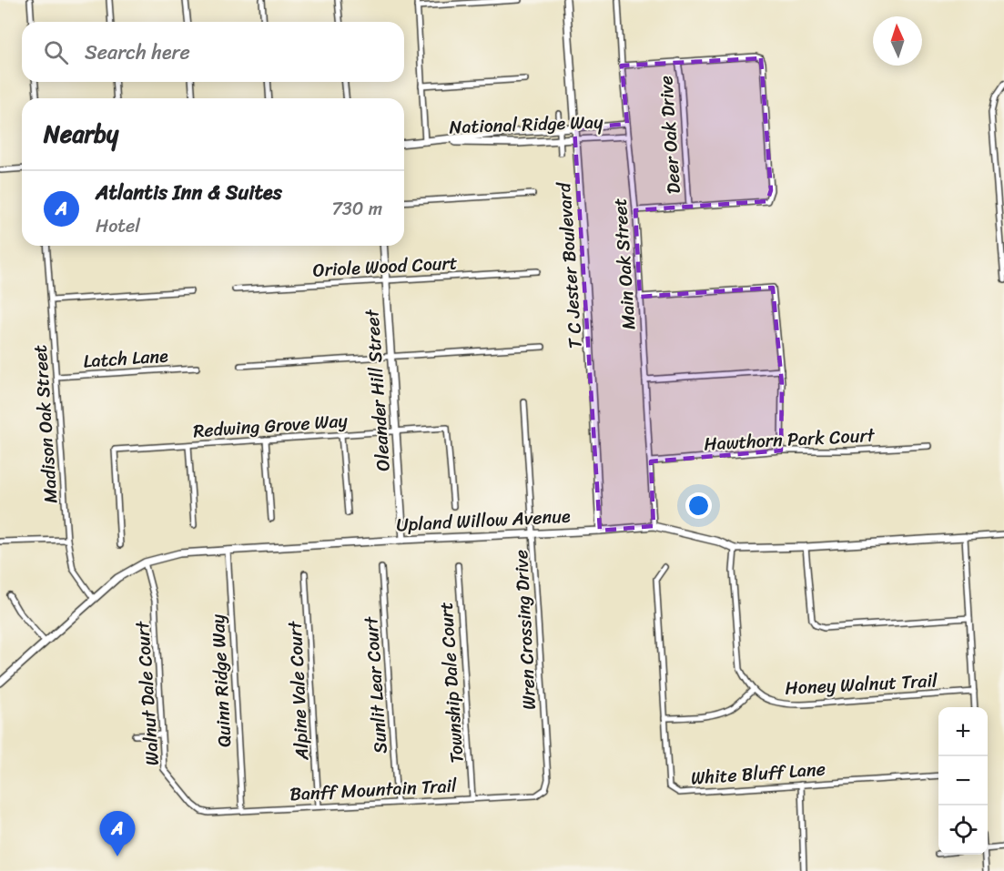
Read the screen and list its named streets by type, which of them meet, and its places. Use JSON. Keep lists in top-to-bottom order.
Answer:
{
  "streets": {
    "street": [
      "National Ridge Way",
      "Deer Oak Drive",
      "Main Oak Street",
      "T C Jester Boulevard",
      "Oriole Wood Court",
      "Latch Lane",
      "Oleander Hill Street",
      "Madison Oak Street",
      "Redwing Grove Way",
      "Hawthorn Park Court",
      "Upland Willow Avenue",
      "Wren Crossing Drive",
      "Quinn Ridge Way",
      "Township Dale Court",
      "Honey Walnut Trail",
      "Sunlit Lear Court",
      "Alpine Vale Court",
      "Walnut Dale Court",
      "White Bluff Lane",
      "Banff Mountain Trail"
    ]
  },
  "crossings": [
    ["National Ridge Way", "Main Oak Street"],
    ["National Ridge Way", "T C Jester Boulevard"],
    ["Main Oak Street", "Hawthorn Park Court"],
    ["Main Oak Street", "Upland Willow Avenue"],
    ["T C Jester Boulevard", "Upland Willow Avenue"],
    ["Oriole Wood Court", "Oleander Hill Street"],
    ["Latch Lane", "Madison Oak Street"],
    ["Oleander Hill Street", "Redwing Grove Way"],
    ["Oleander Hill Street", "Upland Willow Avenue"],
    ["Madison Oak Street", "Upland Willow Avenue"],
    ["Upland Willow Avenue", "Wren Crossing Drive"],
    ["Upland Willow Avenue", "Quinn Ridge Way"],
    ["Upland Willow Avenue", "Walnut Dale Court"],
    ["Wren Crossing Drive", "Banff Mountain Trail"],
    ["Quinn Ridge Way", "Banff Mountain Trail"],
    ["Township Dale Court", "Banff Mountain Trail"],
    ["Sunlit Lear Court", "Banff Mountain Trail"],
    ["Alpine Vale Court", "Banff Mountain Trail"],
    ["Walnut Dale Court", "Banff Mountain Trail"]
  ],
  "north": "top",
  "page": {
    "search": "Search here",
    "heading": "Nearby",
    "list": [
      {
        "mark": "A",
        "name": "Atlantis Inn & Suites",
        "note": "Hotel",
        "value": "730 m"
      }
    ],
    "map_buttons": ["+", "−"],
    "pins": "A"
  }
}
